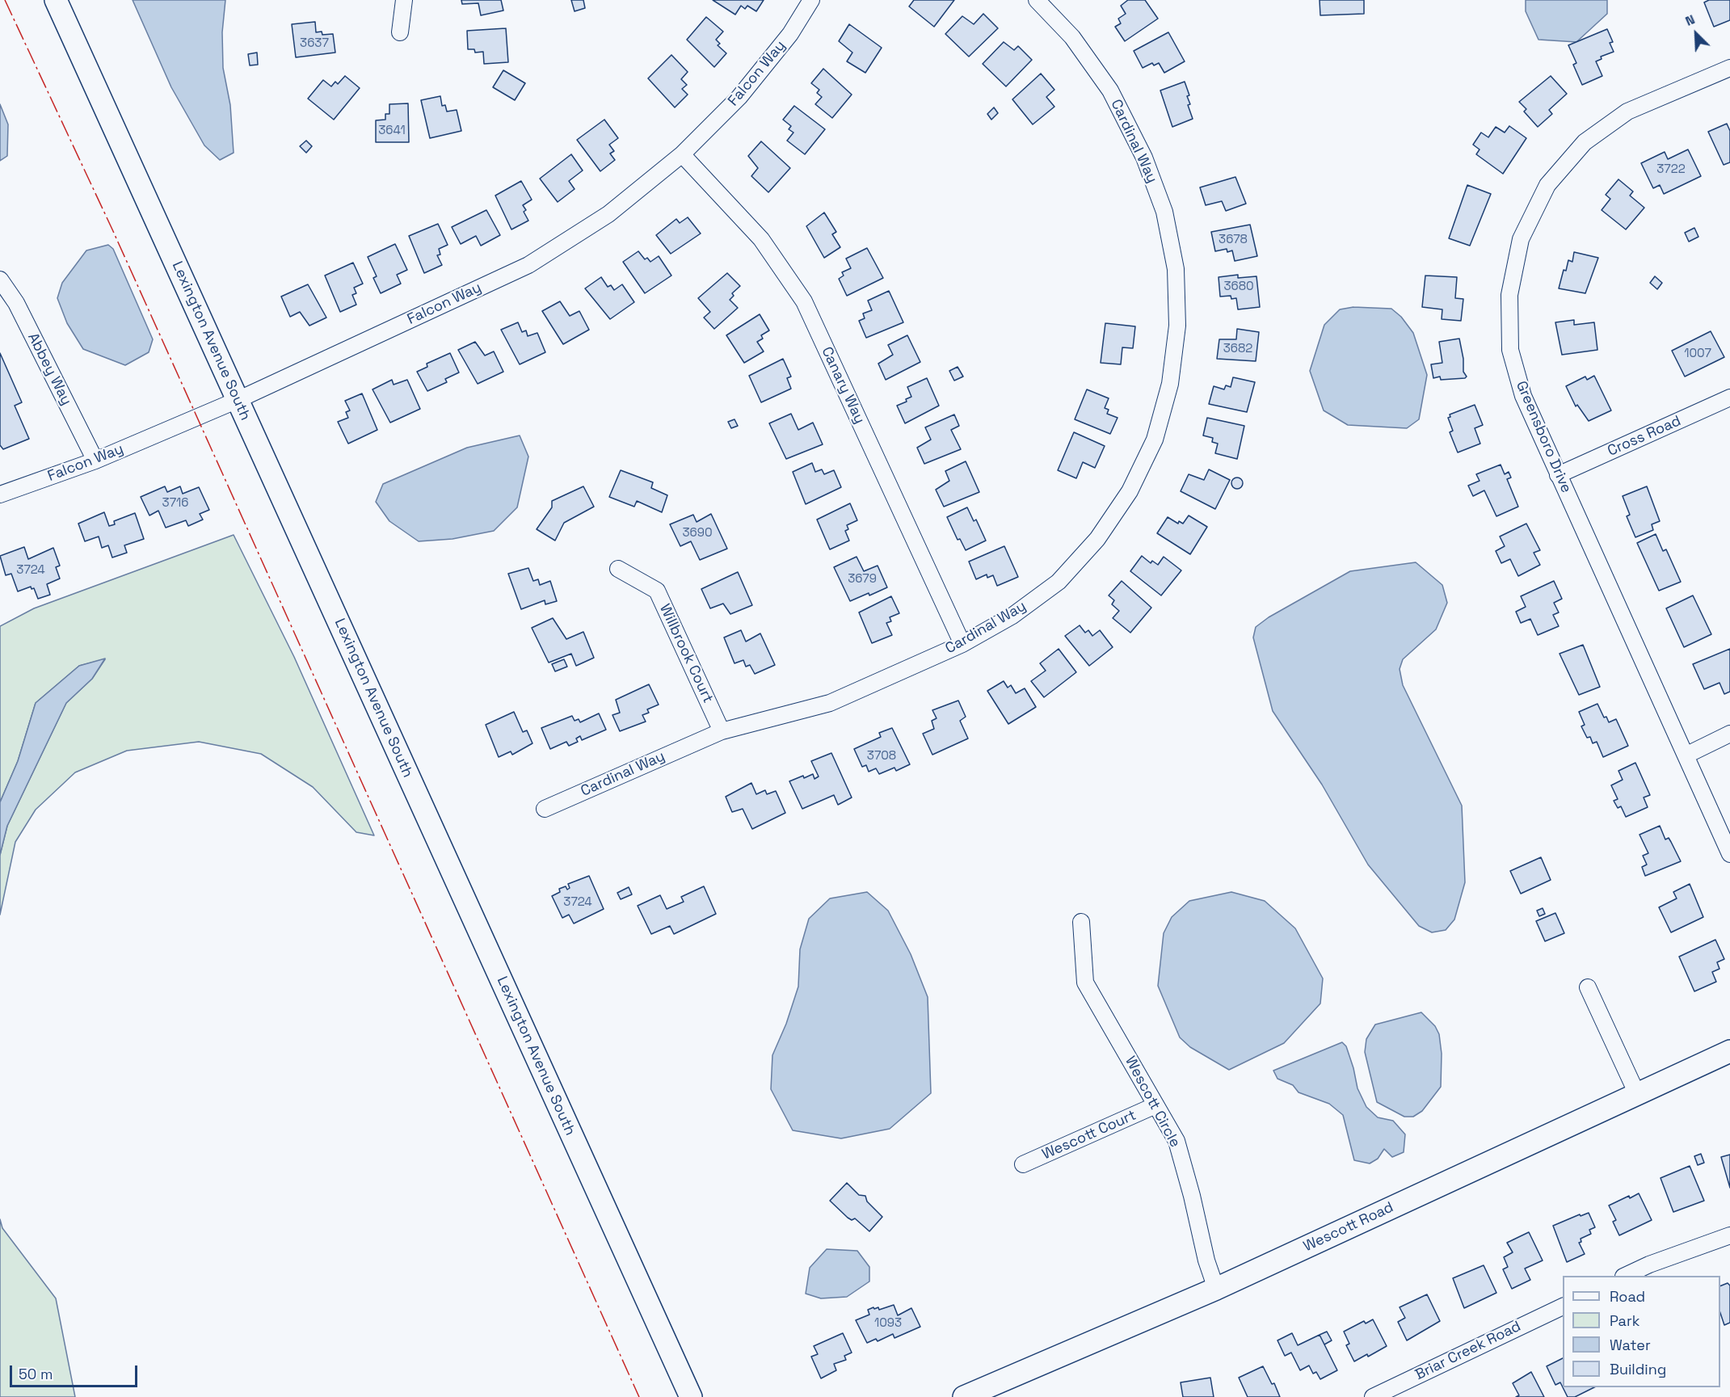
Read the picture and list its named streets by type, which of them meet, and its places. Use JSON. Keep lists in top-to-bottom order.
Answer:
{
  "streets": {
    "street": [
      "Falcon Way",
      "Cardinal Way",
      "Lexington Avenue South",
      "Abbey Way",
      "Canary Way",
      "Cross Road",
      "Greensboro Drive",
      "Willbrook Court",
      "Wescott Circle",
      "Wescott Court",
      "Wescott Road",
      "Briar Creek Road"
    ]
  },
  "crossings": [
    ["Falcon Way", "Lexington Avenue South"],
    ["Falcon Way", "Abbey Way"],
    ["Falcon Way", "Canary Way"],
    ["Cardinal Way", "Canary Way"],
    ["Cardinal Way", "Willbrook Court"],
    ["Cross Road", "Greensboro Drive"],
    ["Wescott Circle", "Wescott Court"],
    ["Wescott Circle", "Wescott Road"]
  ],
  "house_numbers": [
    "3637",
    "3641",
    "3722",
    "3678",
    "3680",
    "3682",
    "1007",
    "3716",
    "3690",
    "3724",
    "3679",
    "3708",
    "3724",
    "1093"
  ],
  "legend": [
    "Road",
    "Park",
    "Water",
    "Building"
  ],
  "scale_bar": "50 m",
  "north": "top left"
}
